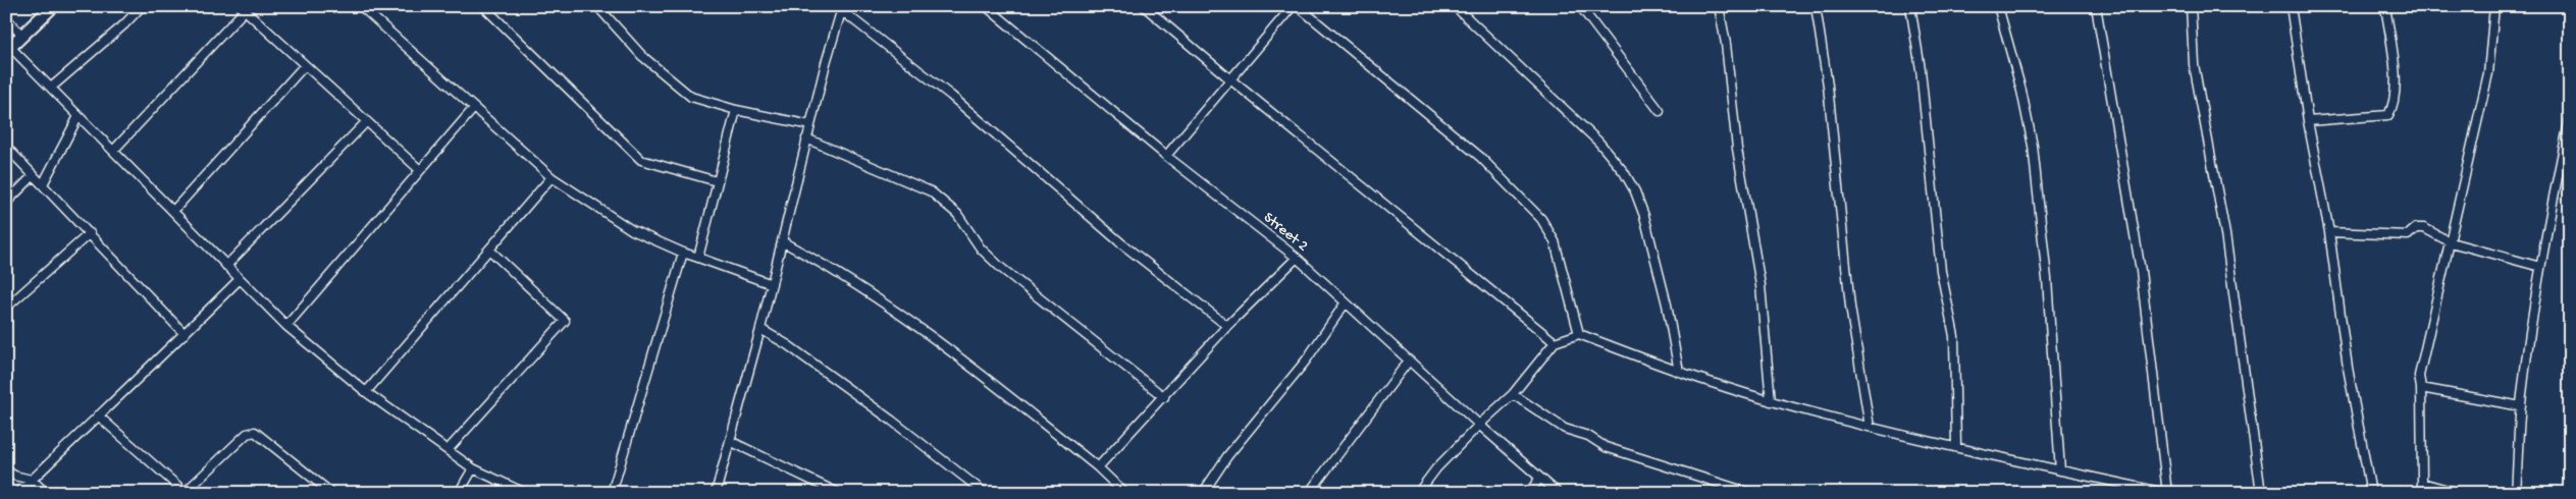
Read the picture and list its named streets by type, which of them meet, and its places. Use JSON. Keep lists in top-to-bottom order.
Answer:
{
  "streets": {
    "street": ["Street 2"]
  }
}
